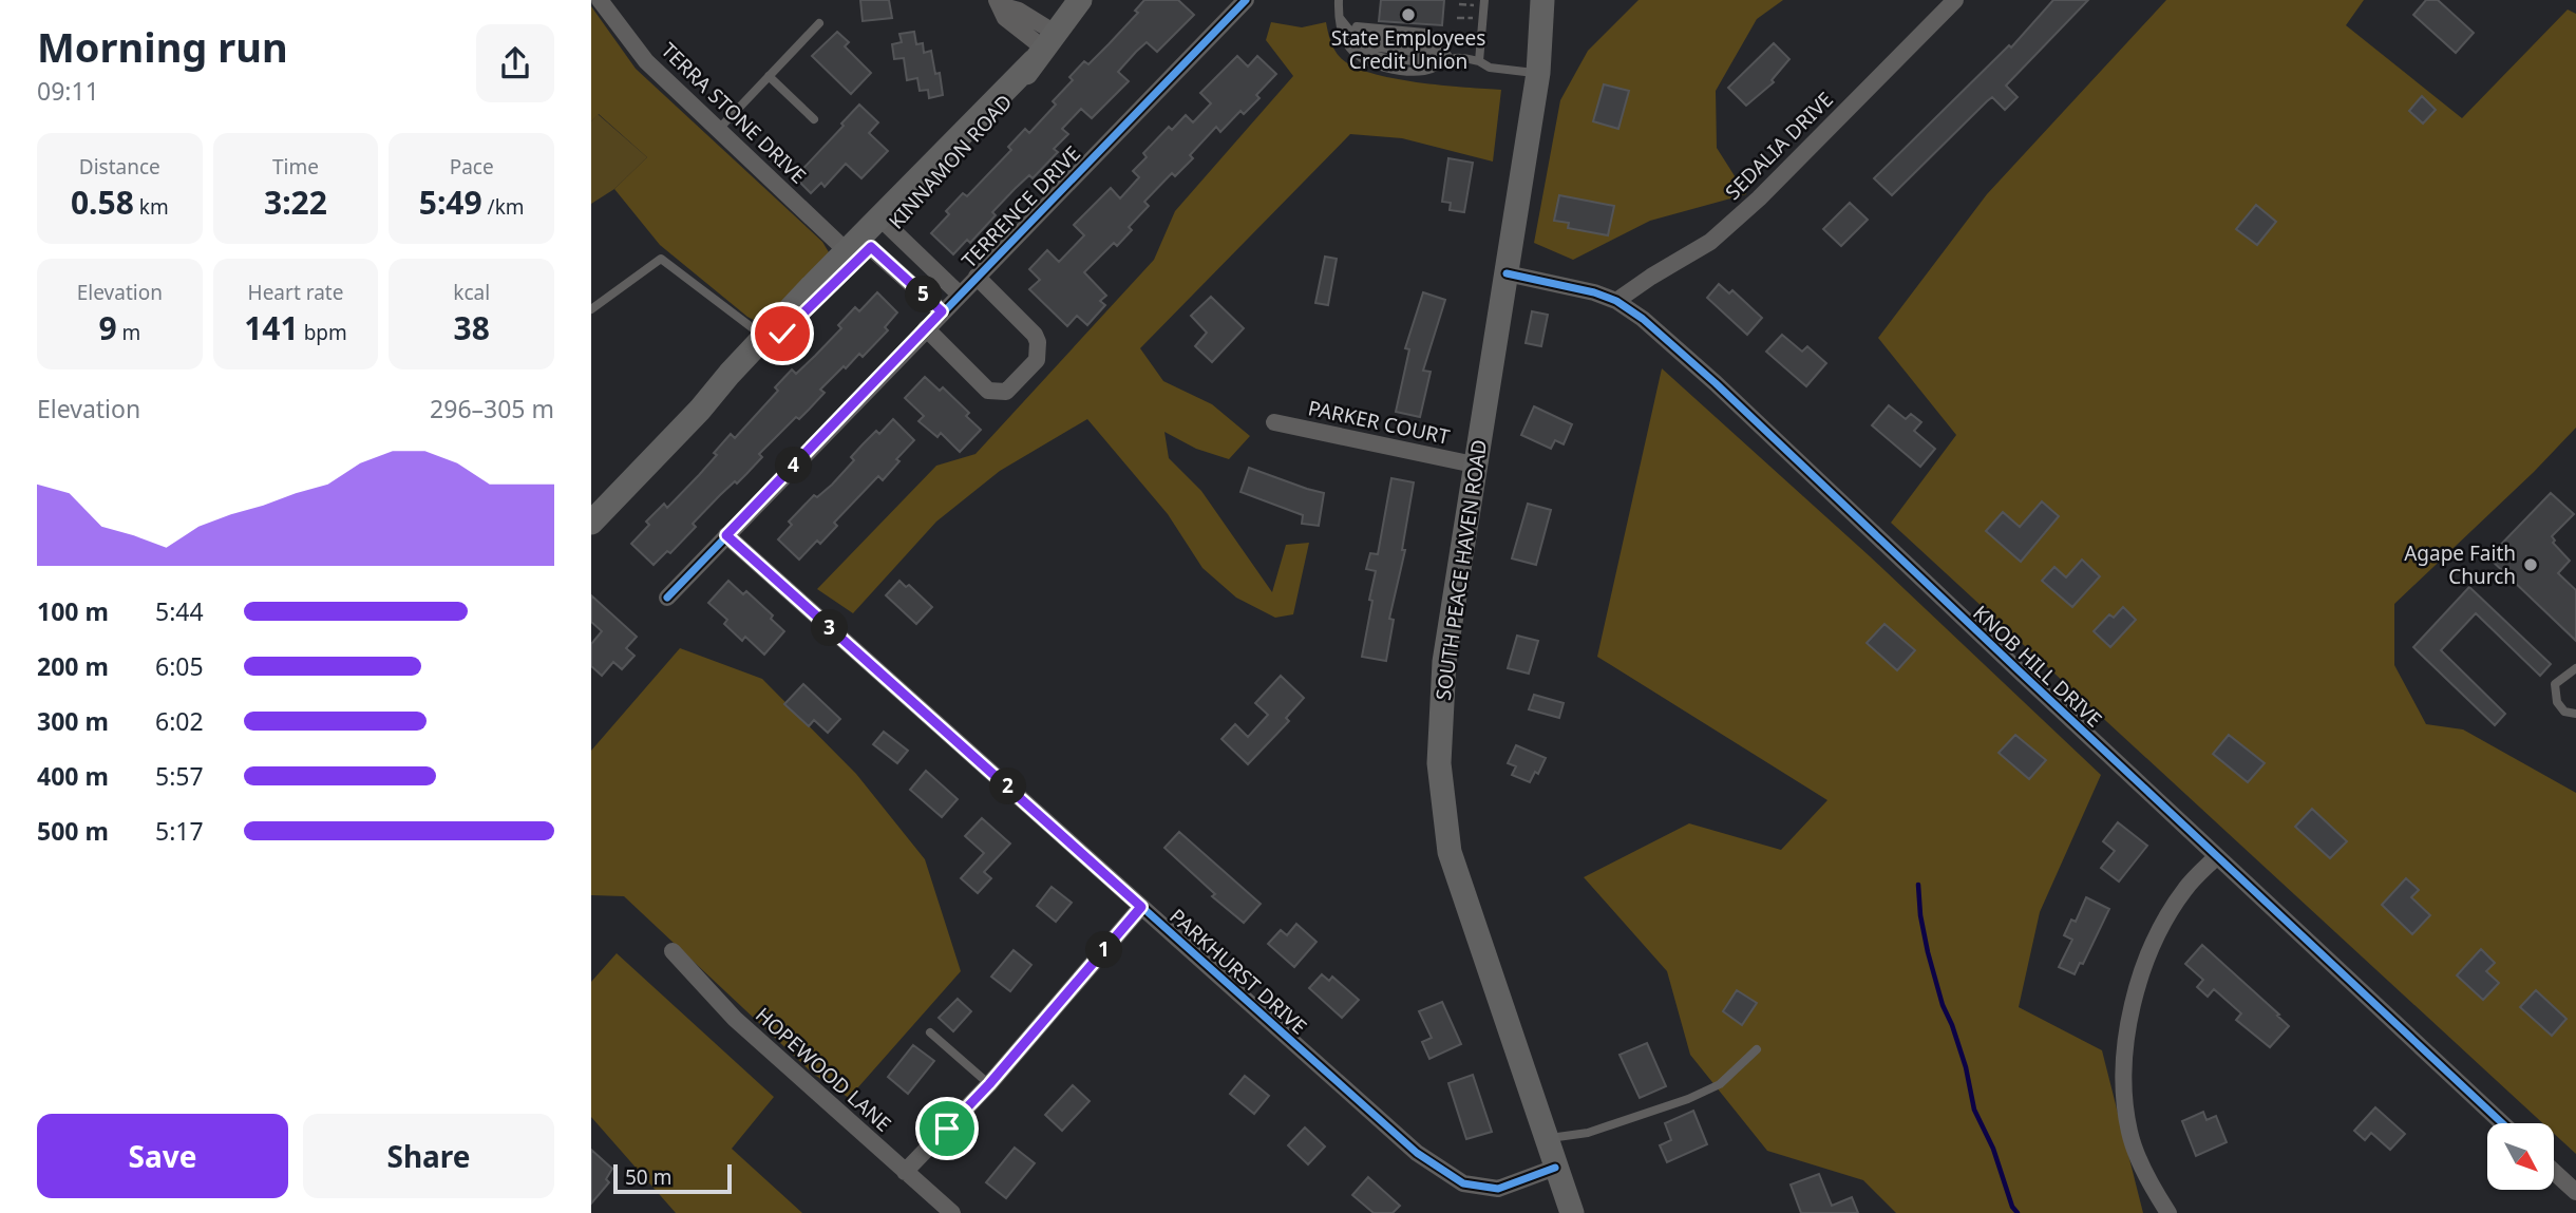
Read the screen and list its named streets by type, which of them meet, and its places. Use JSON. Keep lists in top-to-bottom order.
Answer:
{
  "streets": {
    "main road": ["KINNAMON ROAD", "SOUTH PEACE HAVEN ROAD"],
    "street": [
      "TERRA STONE DRIVE",
      "SEDALIA DRIVE",
      "TERRENCE DRIVE",
      "PARKER COURT",
      "KNOB HILL DRIVE",
      "PARKHURST DRIVE",
      "HOPEWOOD LANE"
    ]
  },
  "crossings": [
    ["TERRA STONE DRIVE", "KINNAMON ROAD"],
    ["TERRA STONE DRIVE", "TERRENCE DRIVE"],
    ["SEDALIA DRIVE", "KNOB HILL DRIVE"],
    ["TERRENCE DRIVE", "PARKHURST DRIVE"],
    ["PARKER COURT", "SOUTH PEACE HAVEN ROAD"],
    ["SOUTH PEACE HAVEN ROAD", "KNOB HILL DRIVE"],
    ["SOUTH PEACE HAVEN ROAD", "PARKHURST DRIVE"]
  ],
  "places": ["State Employees Credit Union", "Agape Faith Church"],
  "scale_bar": "50 m",
  "north": "bottom right",
  "page": {
    "heading": ["Morning run", "09:11"],
    "stats": [
      ["Distance", "0.58 km"],
      ["Time", "3:22"],
      ["Pace", "5:49 /km"],
      ["Elevation", "9 m"],
      ["Heart rate", "141 bpm"],
      ["kcal", "38"]
    ],
    "pins": [
      "5",
      "4",
      "3",
      "2",
      "1"
    ],
    "chart": ["Elevation", "296–305 m"],
    "list": [
      {
        "name": "100 m",
        "note": "5:44"
      },
      {
        "name": "200 m",
        "note": "6:05"
      },
      {
        "name": "300 m",
        "note": "6:02"
      },
      {
        "name": "400 m",
        "note": "5:57"
      },
      {
        "name": "500 m",
        "note": "5:17"
      }
    ],
    "buttons": ["Save", "Share"],
    "scale": "50 m"
  }
}
